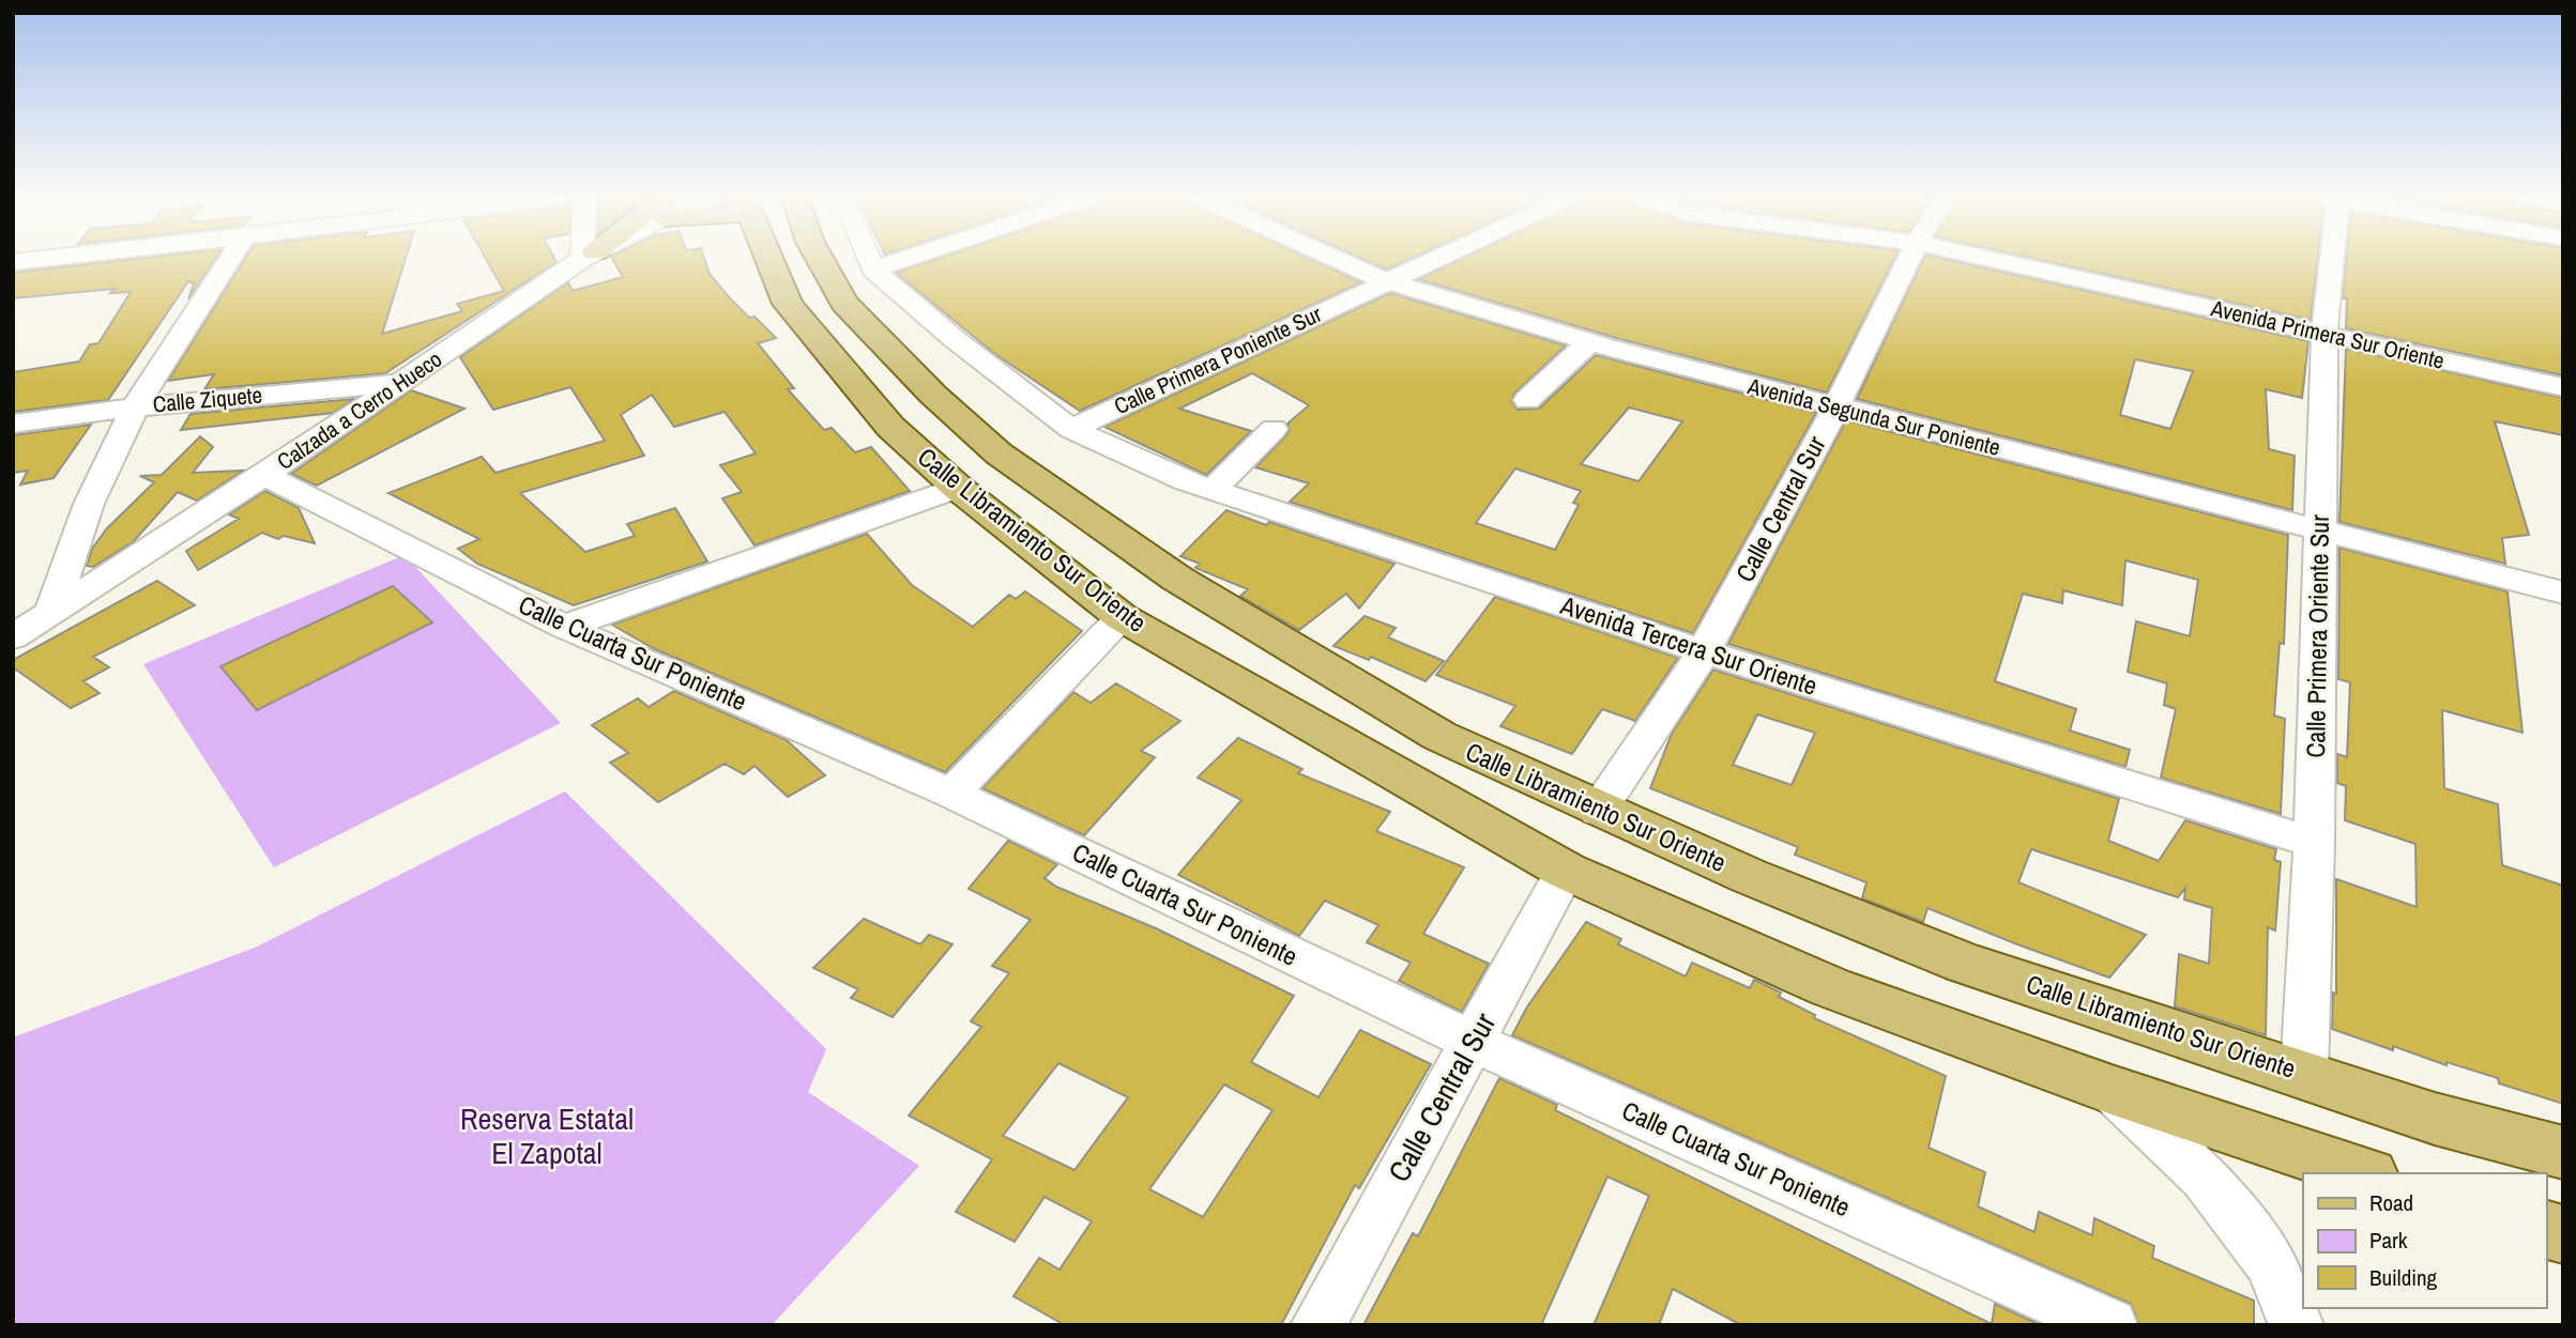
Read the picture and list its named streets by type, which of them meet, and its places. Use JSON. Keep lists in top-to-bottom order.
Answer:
{
  "streets": {
    "main road": ["Calle Libramiento Sur Oriente"],
    "street": [
      "Avenida Primera Sur Oriente",
      "Calle Primera Poniente Sur",
      "Calle Ziquete",
      "Calzada a Cerro Hueco",
      "Avenida Segunda Sur Poniente",
      "Calle Central Sur",
      "Calle Primera Oriente Sur",
      "Avenida Tercera Sur Oriente",
      "Calle Cuarta Sur Poniente"
    ]
  },
  "crossings": [
    ["Avenida Primera Sur Oriente", "Calle Primera Oriente Sur"],
    ["Calle Primera Poniente Sur", "Avenida Segunda Sur Poniente"],
    ["Calle Primera Poniente Sur", "Avenida Tercera Sur Oriente"],
    ["Calle Ziquete", "Calzada a Cerro Hueco"],
    ["Calzada a Cerro Hueco", "Calle Cuarta Sur Poniente"],
    ["Avenida Segunda Sur Poniente", "Calle Central Sur"],
    ["Avenida Segunda Sur Poniente", "Calle Primera Oriente Sur"],
    ["Calle Central Sur", "Calle Libramiento Sur Oriente"],
    ["Calle Central Sur", "Avenida Tercera Sur Oriente"],
    ["Calle Central Sur", "Calle Cuarta Sur Poniente"],
    ["Calle Libramiento Sur Oriente", "Calle Primera Oriente Sur"],
    ["Calle Primera Oriente Sur", "Avenida Tercera Sur Oriente"]
  ],
  "parks": ["Reserva Estatal El Zapotal"],
  "legend": ["Road", "Park", "Building"]
}
